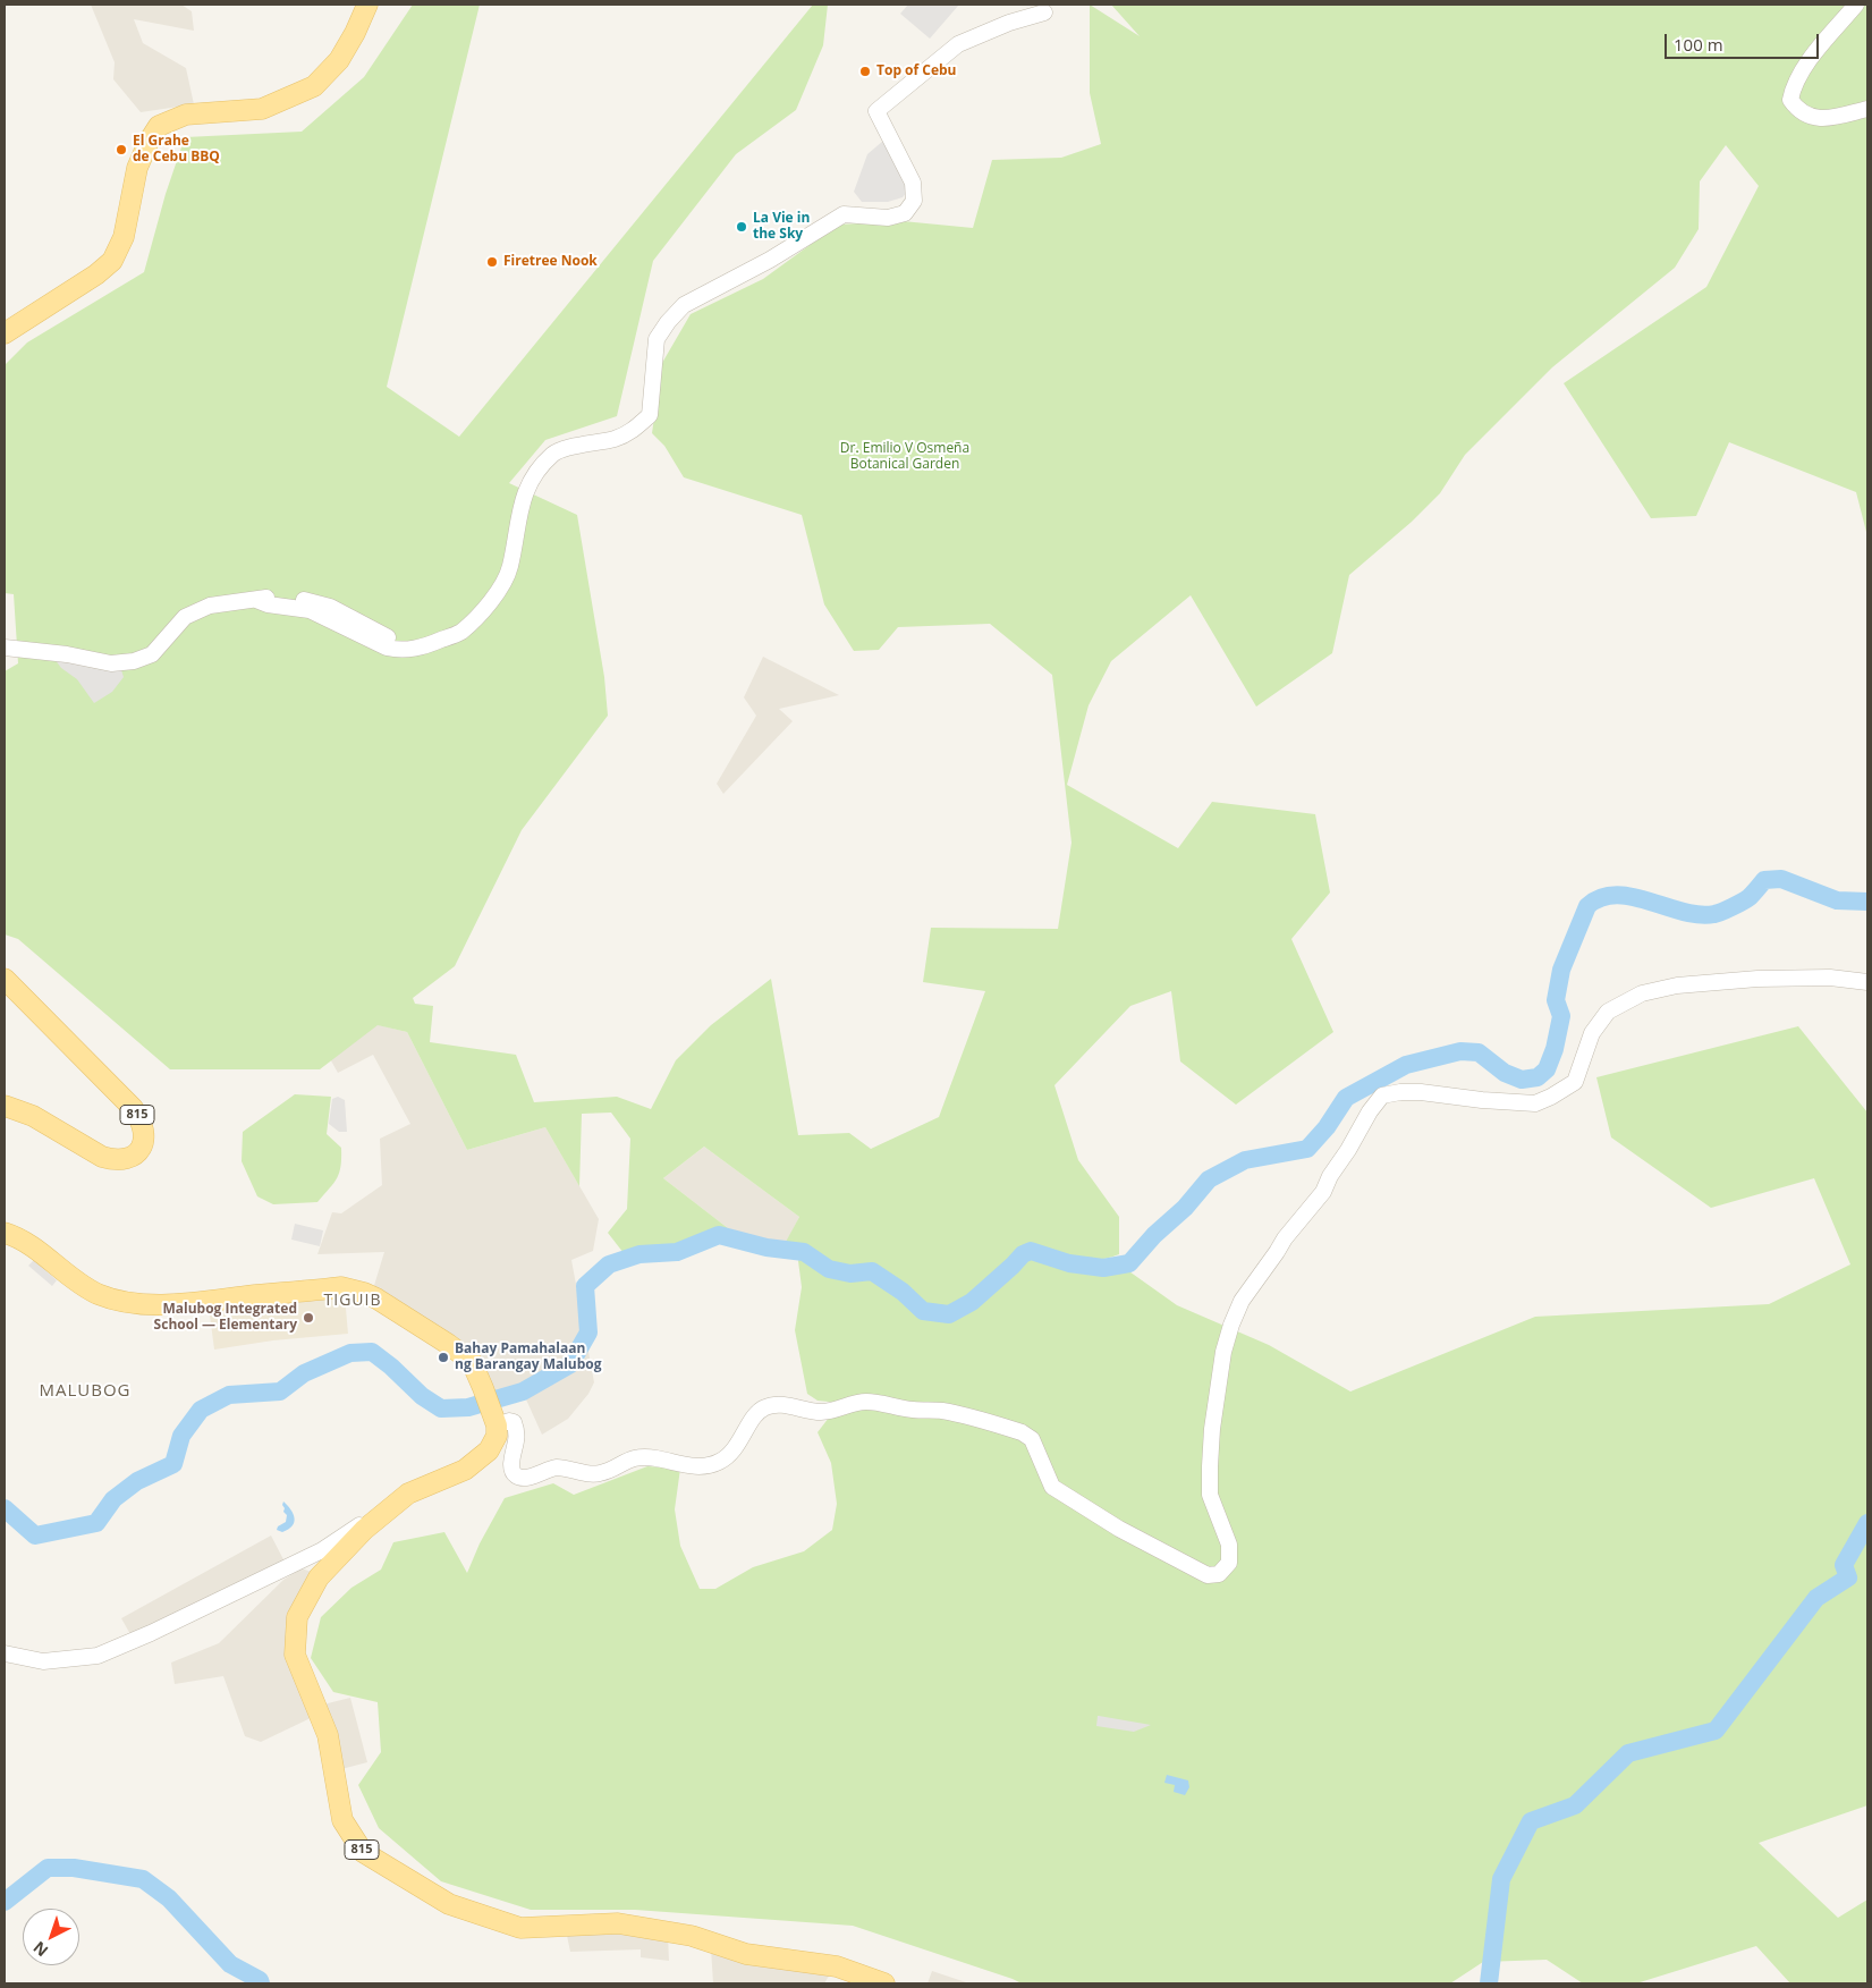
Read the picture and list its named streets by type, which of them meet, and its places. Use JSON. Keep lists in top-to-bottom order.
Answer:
{
  "streets": {
    "main road": ["815"]
  },
  "districts": ["TIGUIB", "MALUBOG"],
  "parks": ["Dr. Emilio V Osmeña Botanical Garden"],
  "places": [
    "Top of Cebu",
    "El Grahe de Cebu BBQ",
    "La Vie in the Sky",
    "Firetree Nook",
    "Malubog Integrated School — Elementary",
    "Bahay Pamahalaan ng Barangay Malubog"
  ],
  "scale_bar": "100 m",
  "north": "bottom left"
}
